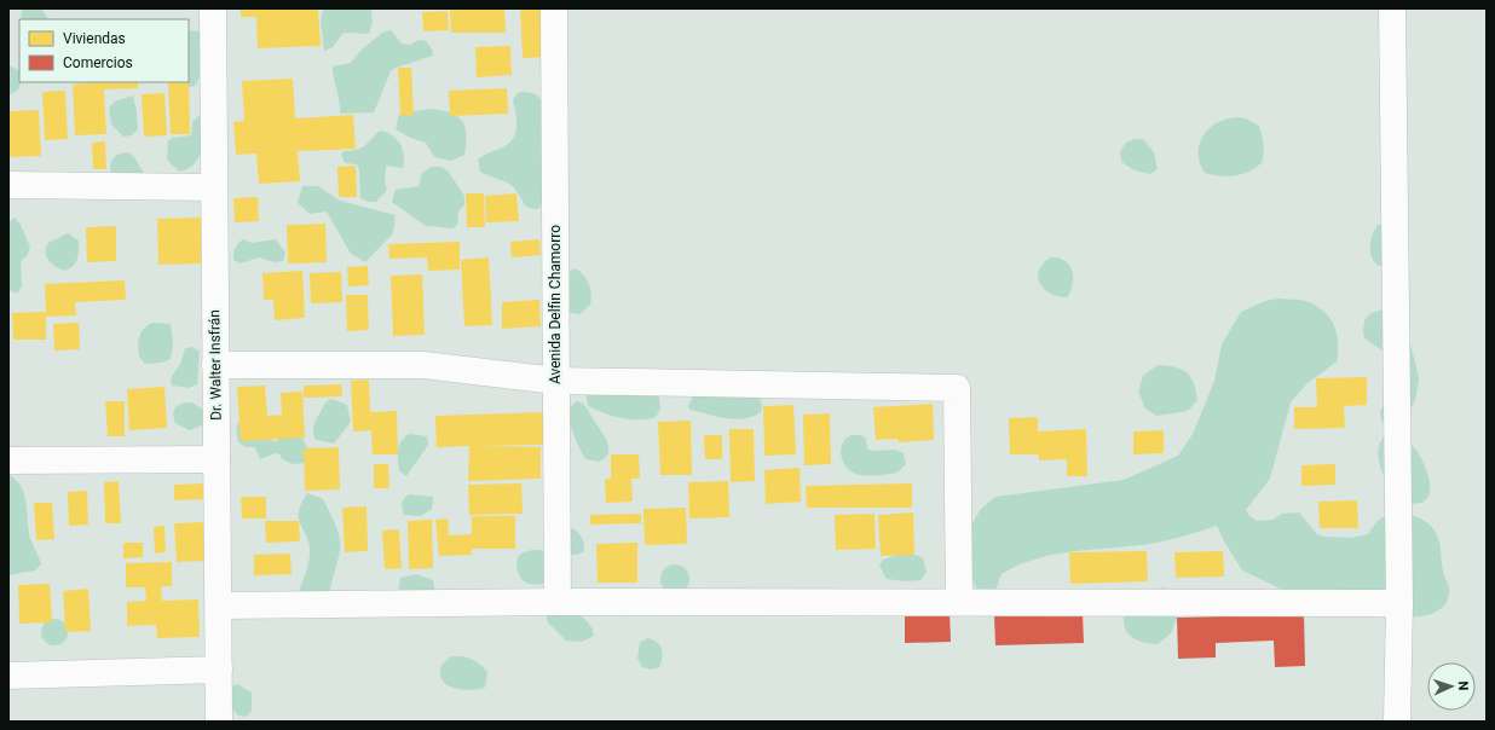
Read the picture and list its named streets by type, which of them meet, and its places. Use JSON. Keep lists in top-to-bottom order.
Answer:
{
  "streets": {
    "street": ["Avenida Delfin Chamorro", "Dr. Walter Insfrán"]
  },
  "legend": ["Viviendas", "Comercios"],
  "north": "right"
}
